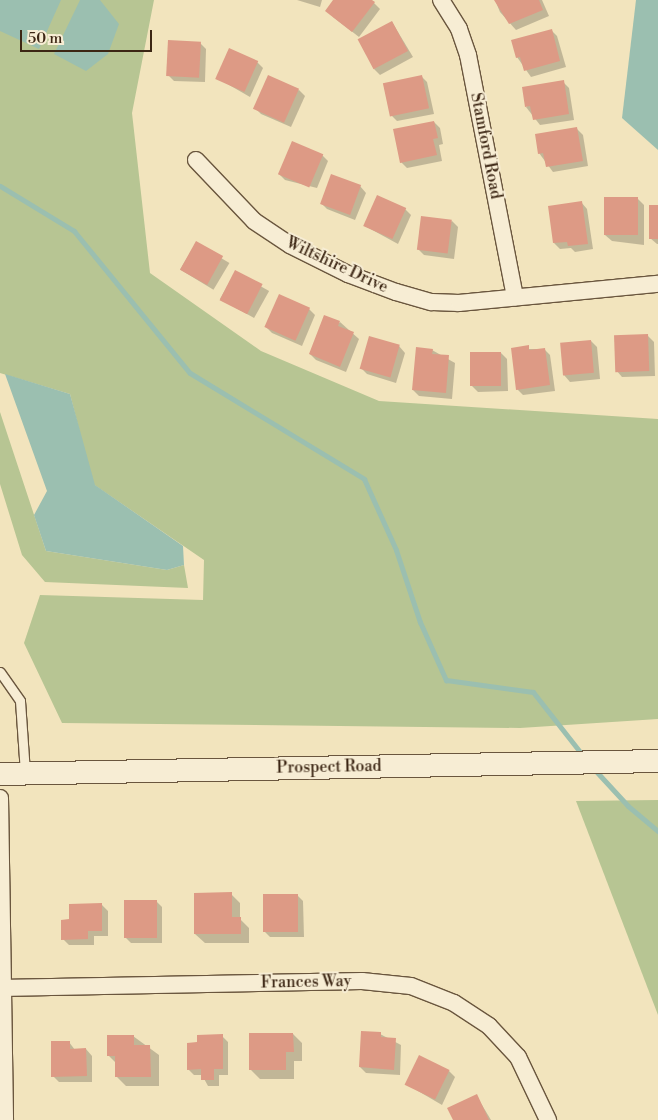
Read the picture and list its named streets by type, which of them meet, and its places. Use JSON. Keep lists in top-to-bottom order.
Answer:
{
  "streets": {
    "main road": ["Prospect Road"],
    "street": ["Stamford Road", "Wiltshire Drive", "Frances Way"]
  },
  "crossings": [
    ["Stamford Road", "Wiltshire Drive"]
  ],
  "scale_bar": "50 m"
}
